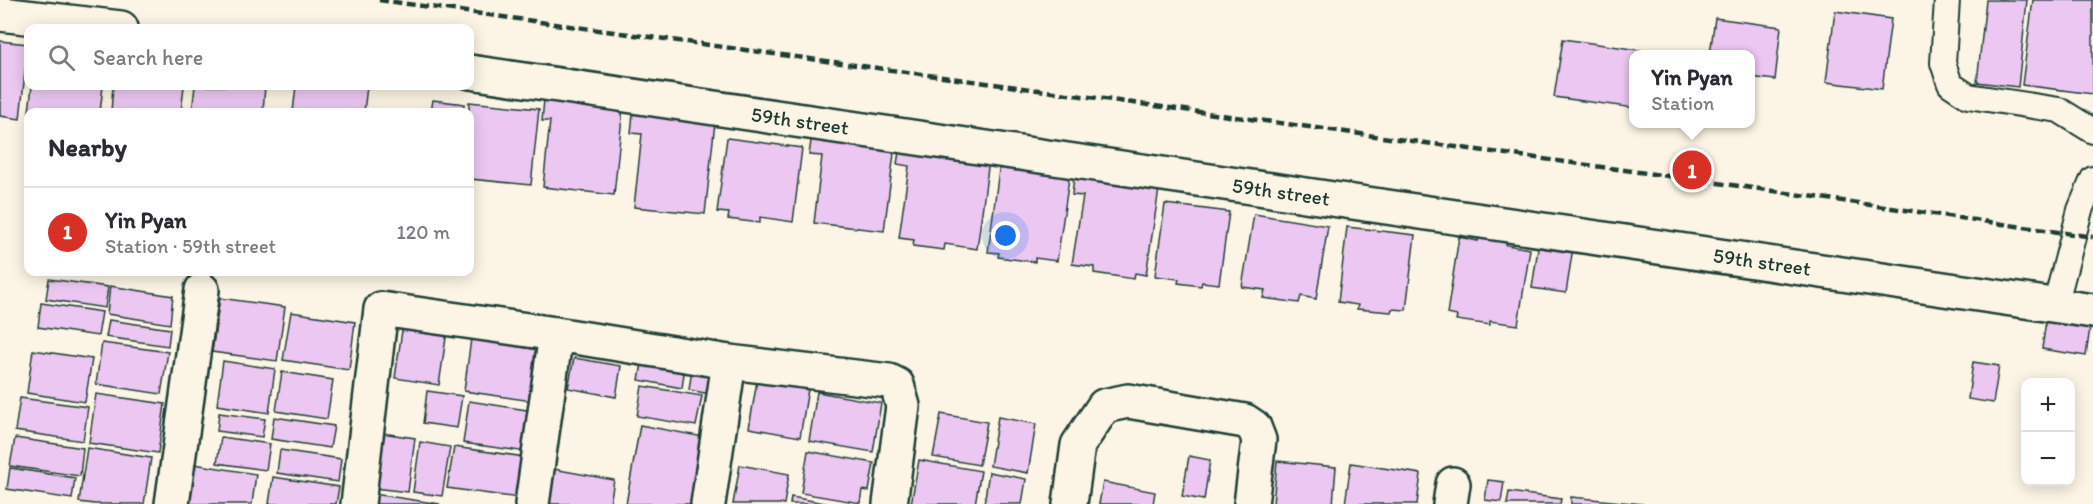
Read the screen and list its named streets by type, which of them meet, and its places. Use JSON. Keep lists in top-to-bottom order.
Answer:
{
  "streets": {
    "street": ["59th street"]
  },
  "page": {
    "search": "Search here",
    "popup": ["Yin Pyan", "Station"],
    "heading": "Nearby",
    "pins": "1",
    "list": [
      {
        "mark": "1",
        "name": "Yin Pyan",
        "note": "Station · 59th street",
        "value": "120 m"
      }
    ],
    "map_buttons": ["+", "−"]
  }
}
